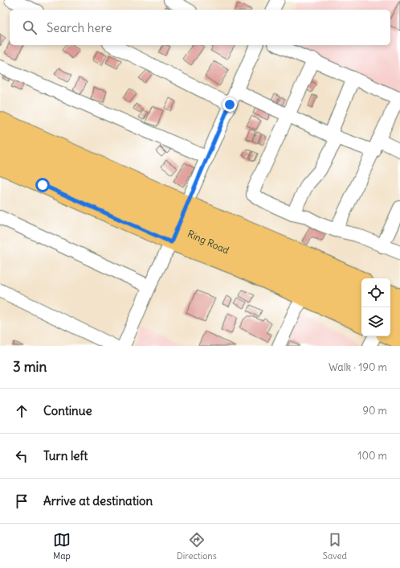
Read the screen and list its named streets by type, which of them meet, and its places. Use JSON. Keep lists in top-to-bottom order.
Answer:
{
  "streets": {
    "highway": ["Ring Road"]
  },
  "page": {
    "search": "Search here",
    "heading": ["3 min", "Walk · 190 m"],
    "list": [
      ["Continue", "90 m"],
      ["Turn left", "100 m"],
      "Arrive at destination"
    ],
    "nav": ["Map", "Directions", "Saved"]
  }
}
